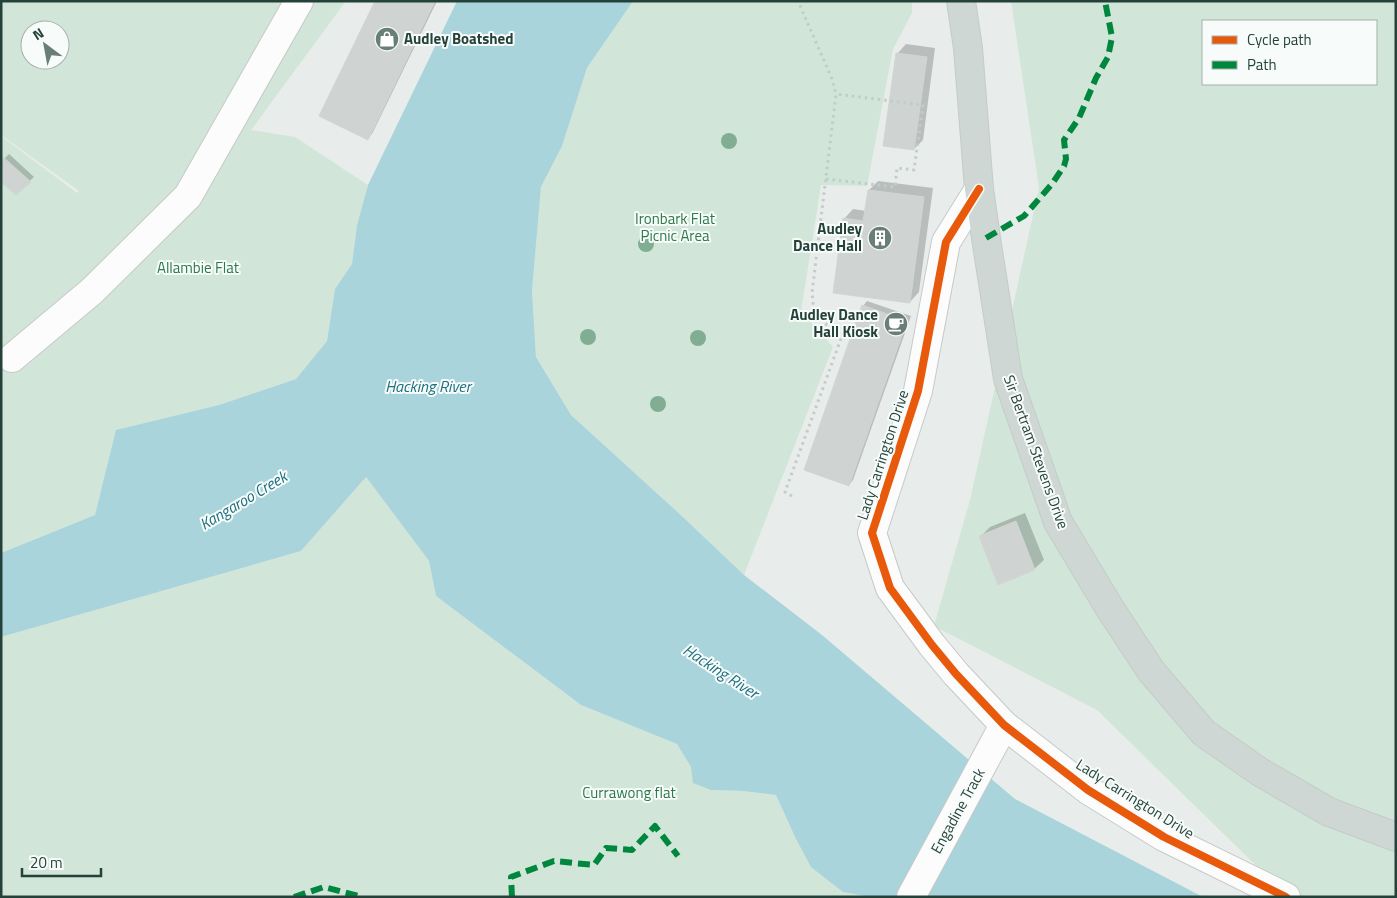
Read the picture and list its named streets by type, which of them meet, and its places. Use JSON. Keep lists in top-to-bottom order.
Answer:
{
  "streets": {
    "main road": ["Sir Bertram Stevens Drive"],
    "lane": ["Lady Carrington Drive", "Engadine Track"]
  },
  "crossings": [
    ["Sir Bertram Stevens Drive", "Lady Carrington Drive"],
    ["Lady Carrington Drive", "Engadine Track"]
  ],
  "water": ["Hacking River", "Kangaroo Creek"],
  "parks": ["Ironbark Flat Picnic Area", "Allambie Flat", "Currawong flat"],
  "places": {
    "shop": ["Audley Boatshed"],
    "building": ["Audley Dance Hall"],
    "cafe": ["Audley Dance Hall Kiosk"]
  },
  "legend": ["Cycle path", "Path"],
  "scale_bar": "20 m",
  "north": "top left"
}
